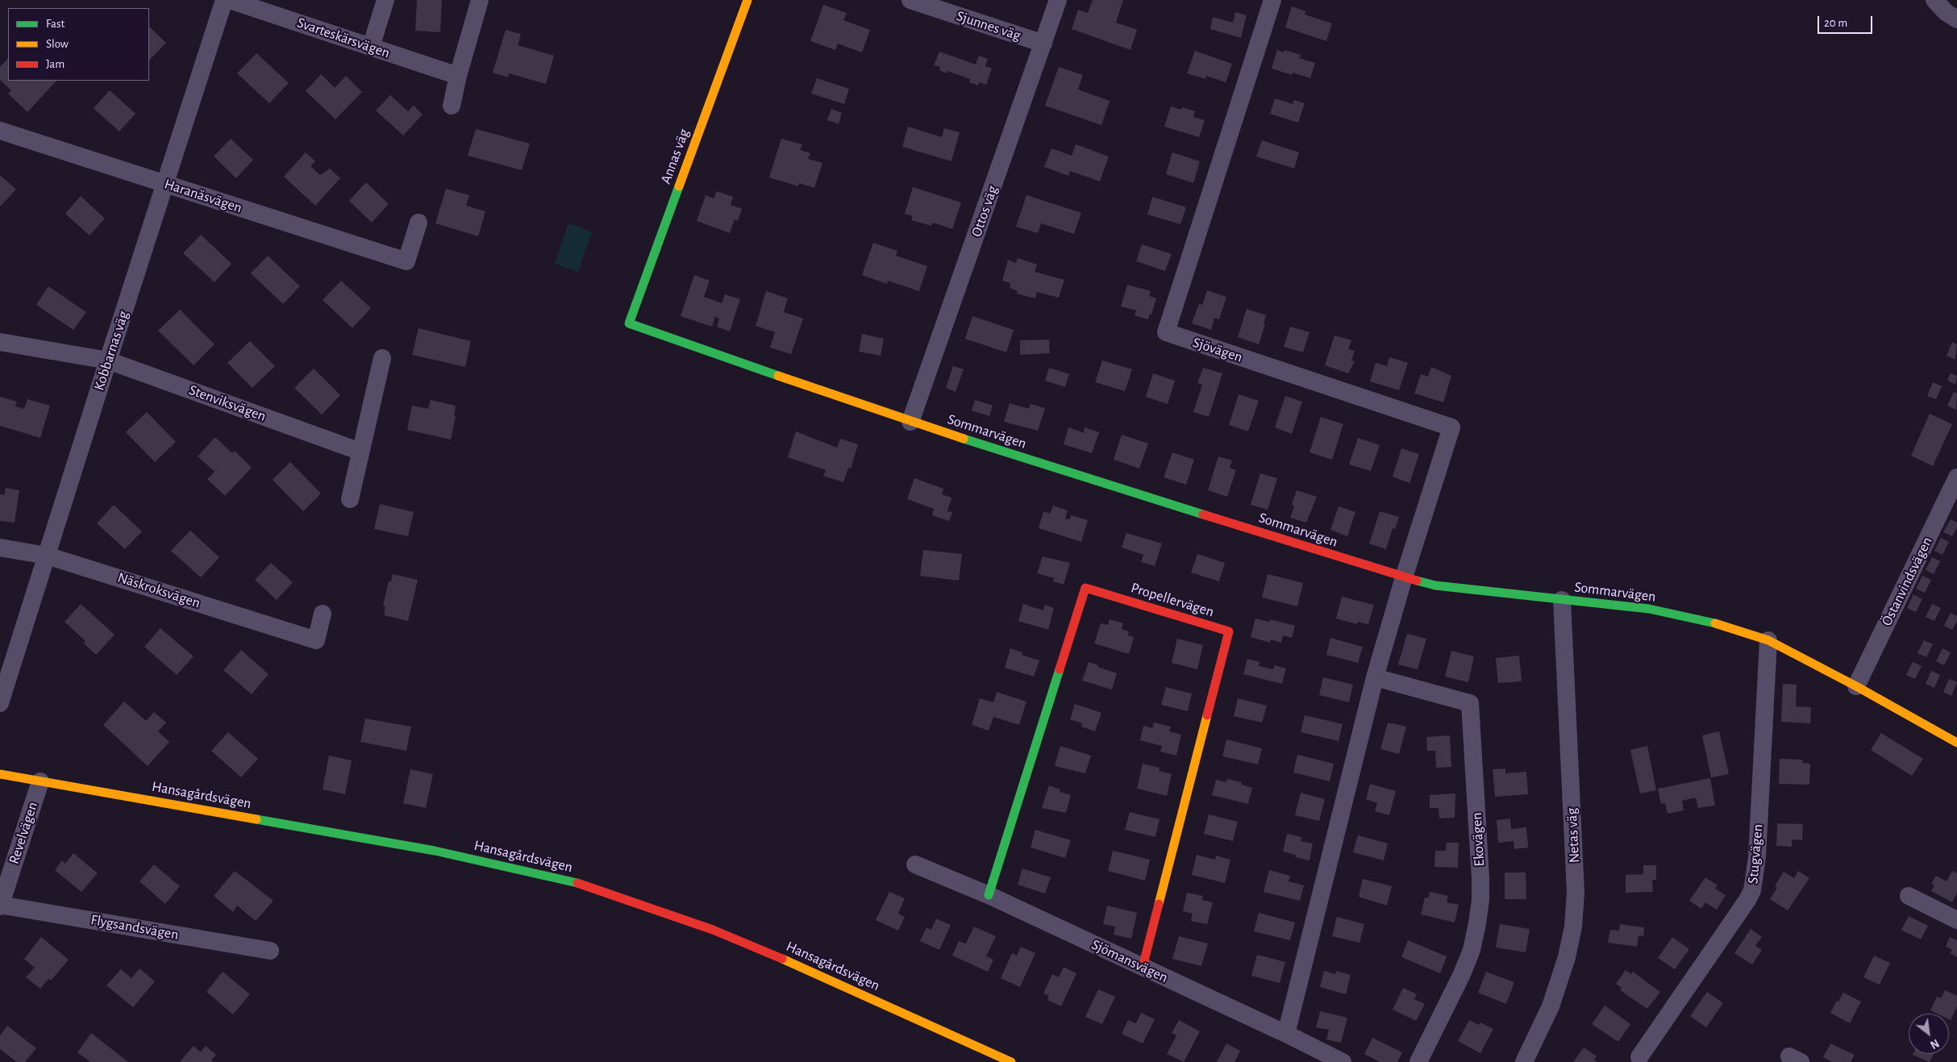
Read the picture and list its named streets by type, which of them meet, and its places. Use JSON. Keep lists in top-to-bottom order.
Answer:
{
  "streets": {
    "street": [
      "Sjunnes väg",
      "Svarteskärsvägen",
      "Annas väg",
      "Haranäsvägen",
      "Ottos väg",
      "Sjövägen",
      "Kobbarnas väg",
      "Stenviksvägen",
      "Sommarvägen",
      "Östanvindsvägen",
      "Näskroksvägen",
      "Propellervägen",
      "Hansagårdsvägen",
      "Revelvägen",
      "Netas väg",
      "Ekovägen",
      "Stugvägen",
      "Flygsandsvägen",
      "Sjömansvägen"
    ]
  },
  "crossings": [
    ["Sjunnes väg", "Ottos väg"],
    ["Annas väg", "Sommarvägen"],
    ["Haranäsvägen", "Kobbarnas väg"],
    ["Ottos väg", "Sommarvägen"],
    ["Sjövägen", "Sommarvägen"],
    ["Kobbarnas väg", "Stenviksvägen"],
    ["Kobbarnas väg", "Näskroksvägen"],
    ["Sommarvägen", "Östanvindsvägen"],
    ["Sommarvägen", "Netas väg"],
    ["Sommarvägen", "Stugvägen"],
    ["Propellervägen", "Sjömansvägen"],
    ["Hansagårdsvägen", "Revelvägen"],
    ["Revelvägen", "Flygsandsvägen"]
  ],
  "legend": ["Fast", "Slow", "Jam"],
  "scale_bar": "20 m",
  "north": "bottom right"
}
